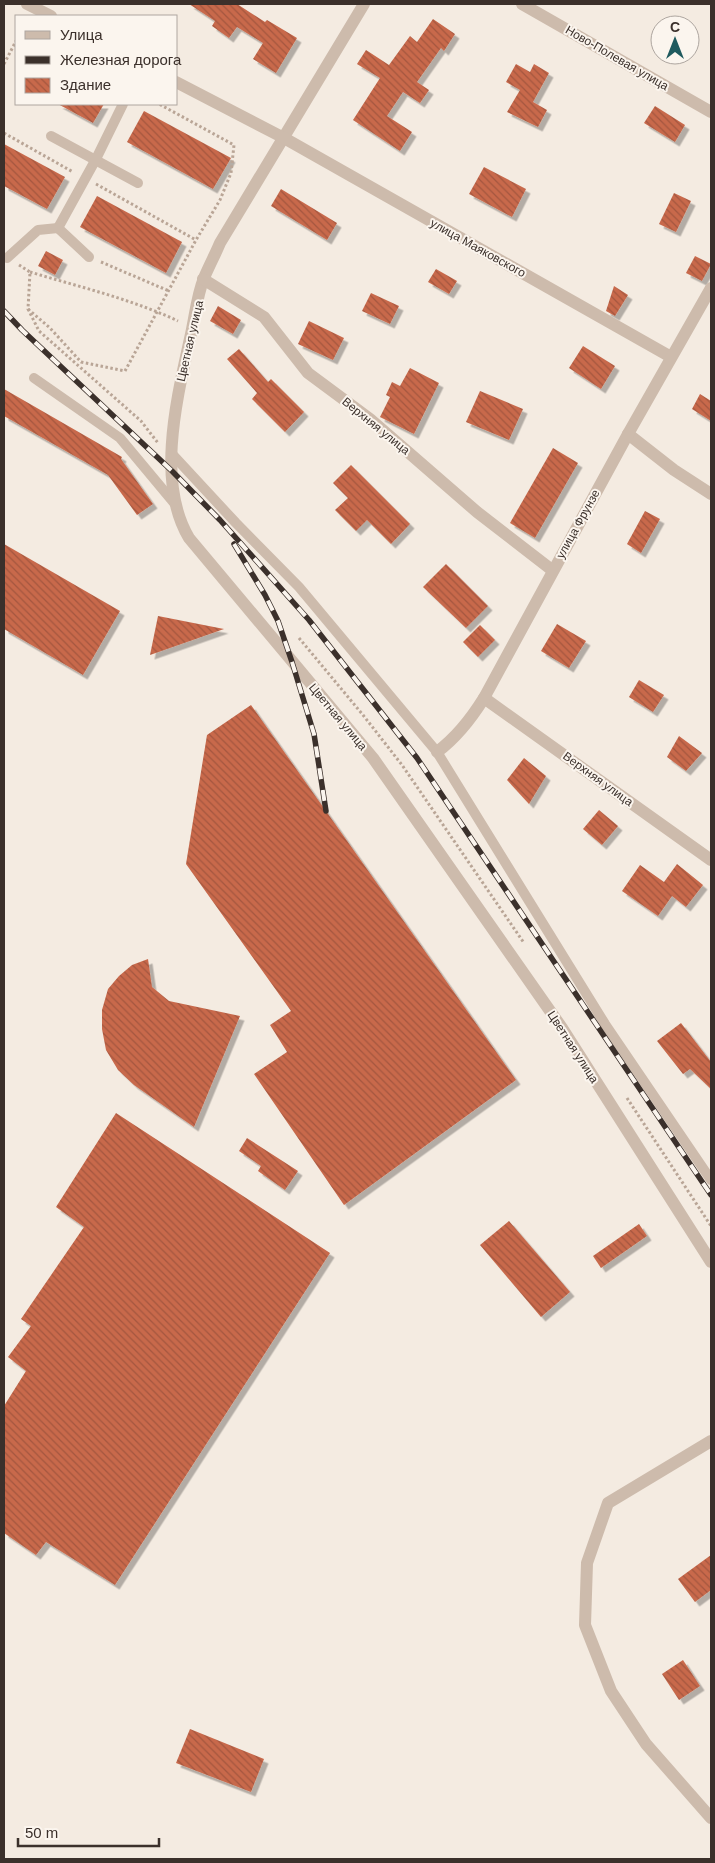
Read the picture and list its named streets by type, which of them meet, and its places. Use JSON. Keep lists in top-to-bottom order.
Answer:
{
  "streets": {
    "street": [
      "Ново-Полевая улица",
      "улица Маяковского",
      "Цветная улица",
      "Верхняя улица",
      "улица Фрунзе"
    ]
  },
  "crossings": [
    ["улица Маяковского", "Цветная улица"],
    ["улица Маяковского", "улица Фрунзе"],
    ["Цветная улица", "Верхняя улица"],
    ["Верхняя улица", "улица Фрунзе"]
  ],
  "legend": ["Улица", "Железная дорога", "Здание"],
  "scale_bar": "50 m",
  "north": "top"
}
